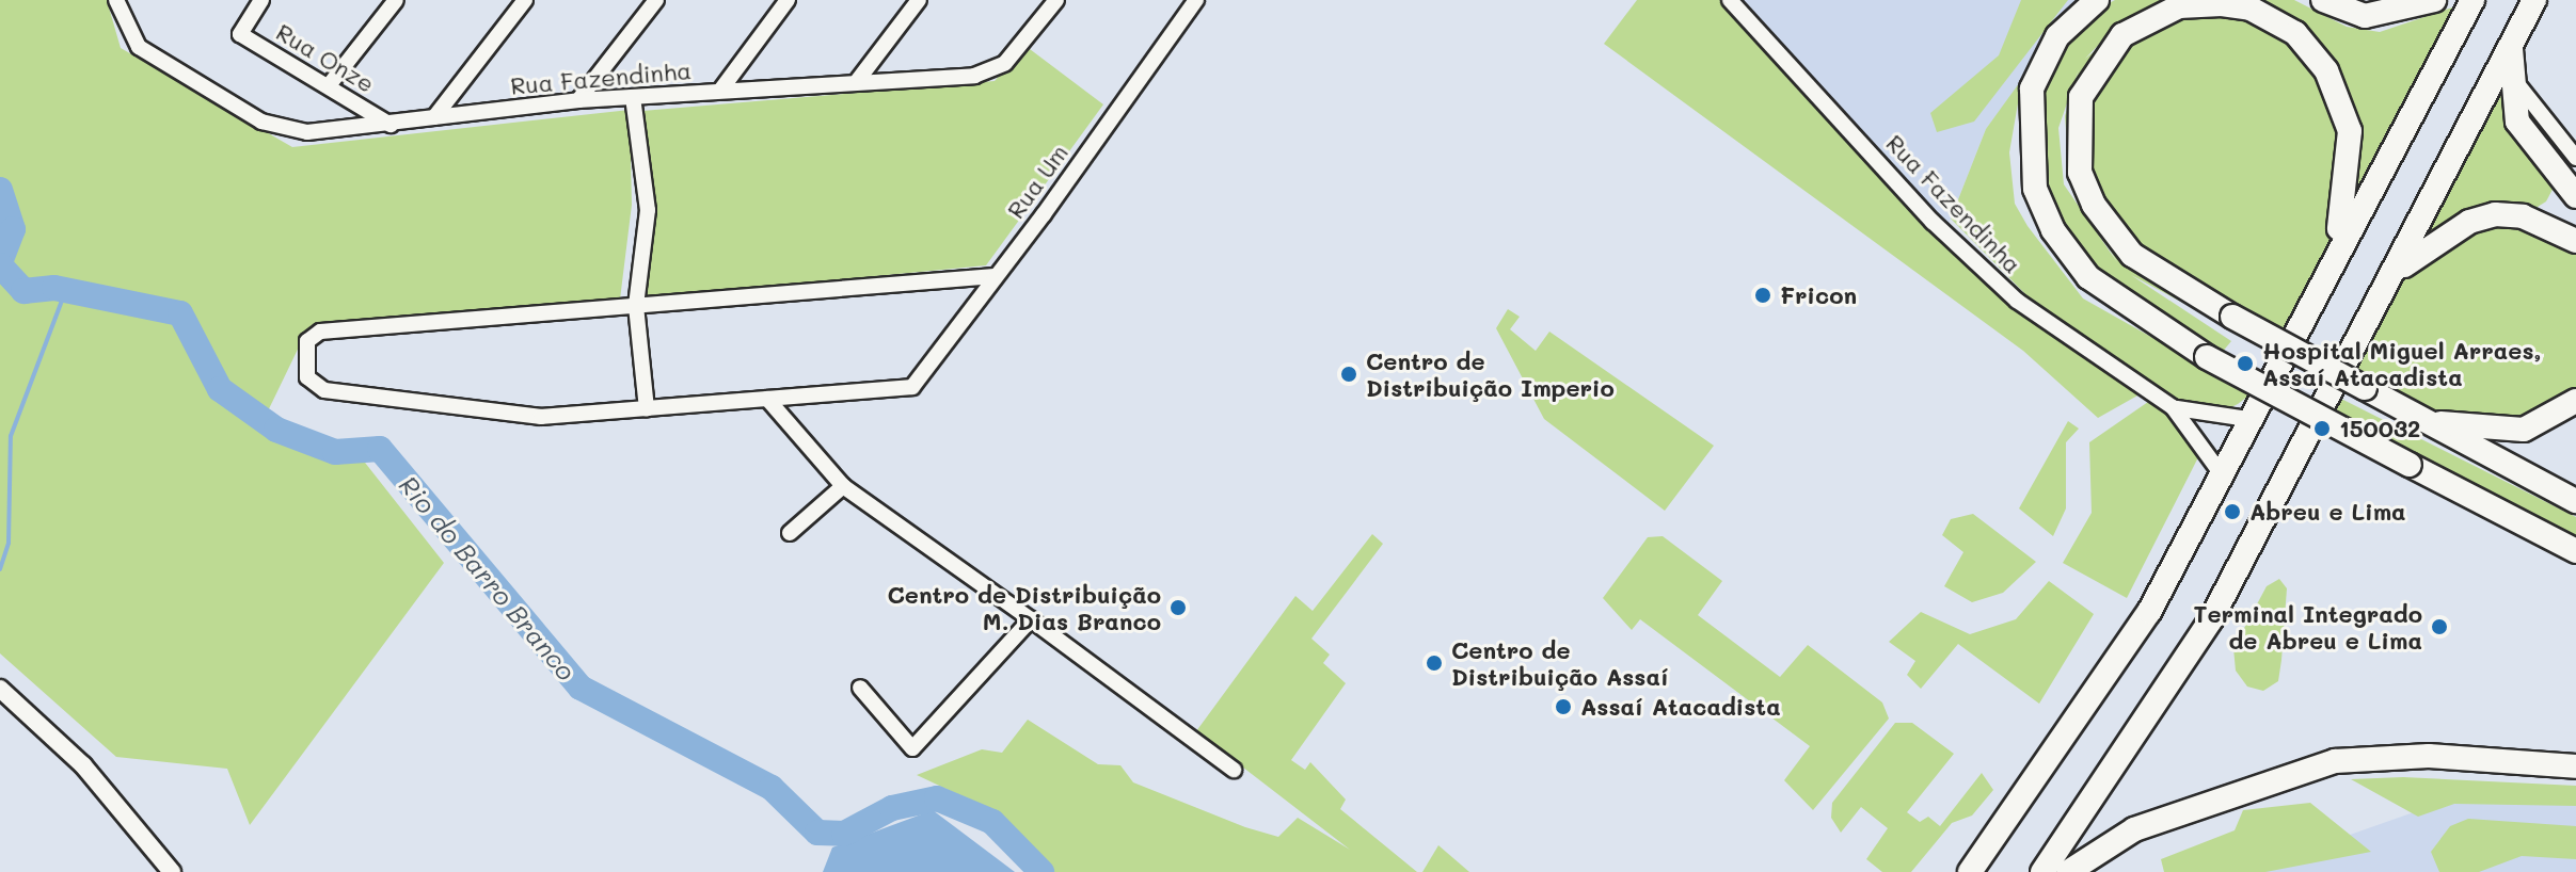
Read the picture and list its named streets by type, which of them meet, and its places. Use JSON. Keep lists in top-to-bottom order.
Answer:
{
  "streets": {
    "street": ["Rua Onze", "Rua Fazendinha", "Rua Um"]
  },
  "crossings": [
    ["Rua Onze", "Rua Fazendinha"]
  ],
  "water": ["Rio do Barro Branco"],
  "places": [
    "Fricon",
    "Hospital Miguel Arraes, Assaí Atacadista",
    "Centro de Distribuição Imperio",
    "150032",
    "Abreu e Lima",
    "Centro de Distribuição M. Dias Branco",
    "Terminal Integrado de Abreu e Lima",
    "Centro de Distribuição Assaí",
    "Assaí Atacadista"
  ]
}
